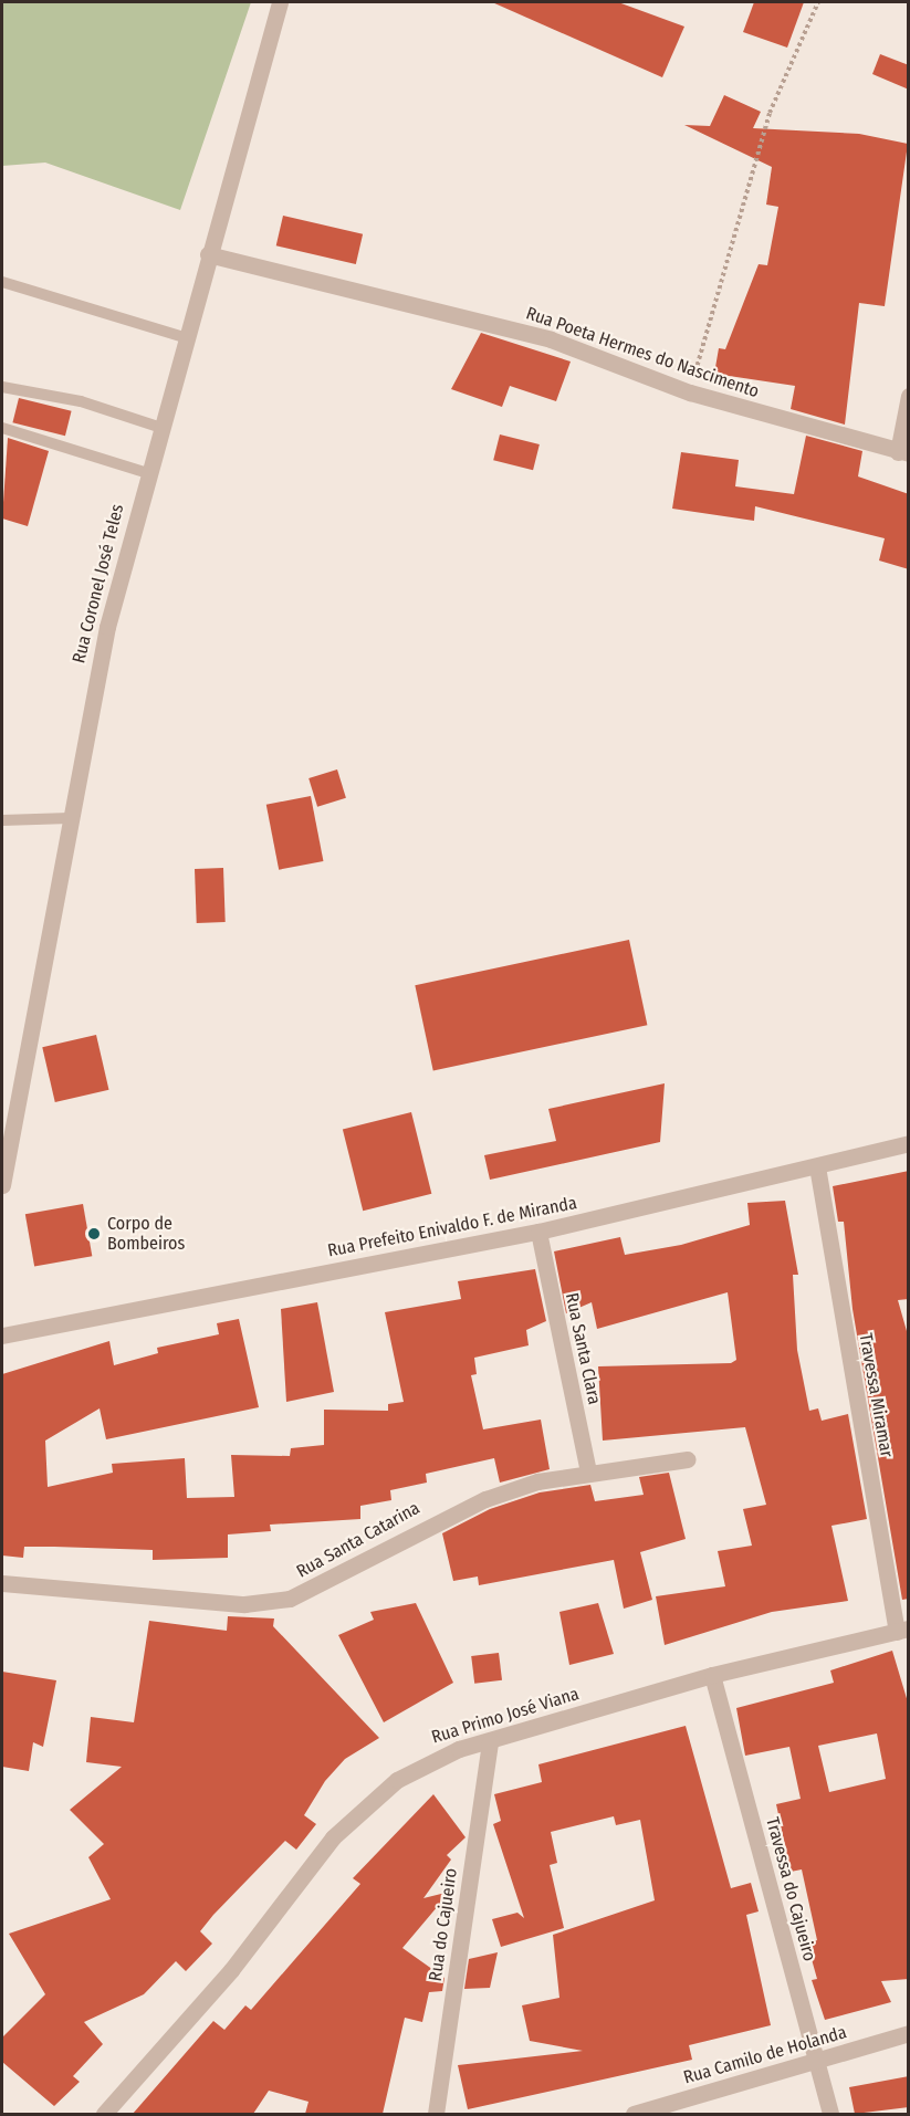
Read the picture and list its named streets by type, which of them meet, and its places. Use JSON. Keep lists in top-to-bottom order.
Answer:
{
  "streets": {
    "street": [
      "Rua Poeta Hermes do Nascimento",
      "Rua Coronel José Teles",
      "Rua Prefeito Enivaldo F. de Miranda",
      "Rua Santa Clara",
      "Travessa Miramar",
      "Rua Santa Catarina",
      "Rua Primo José Viana",
      "Travessa do Cajueiro",
      "Rua do Cajueiro",
      "Rua Camilo de Holanda"
    ]
  },
  "crossings": [
    ["Rua Poeta Hermes do Nascimento", "Rua Coronel José Teles"],
    ["Rua Prefeito Enivaldo F. de Miranda", "Rua Santa Clara"],
    ["Rua Prefeito Enivaldo F. de Miranda", "Travessa Miramar"],
    ["Rua Santa Clara", "Rua Santa Catarina"],
    ["Travessa Miramar", "Rua Primo José Viana"],
    ["Rua Primo José Viana", "Travessa do Cajueiro"],
    ["Rua Primo José Viana", "Rua do Cajueiro"],
    ["Travessa do Cajueiro", "Rua Camilo de Holanda"]
  ],
  "places": ["Corpo de Bombeiros"]
}
